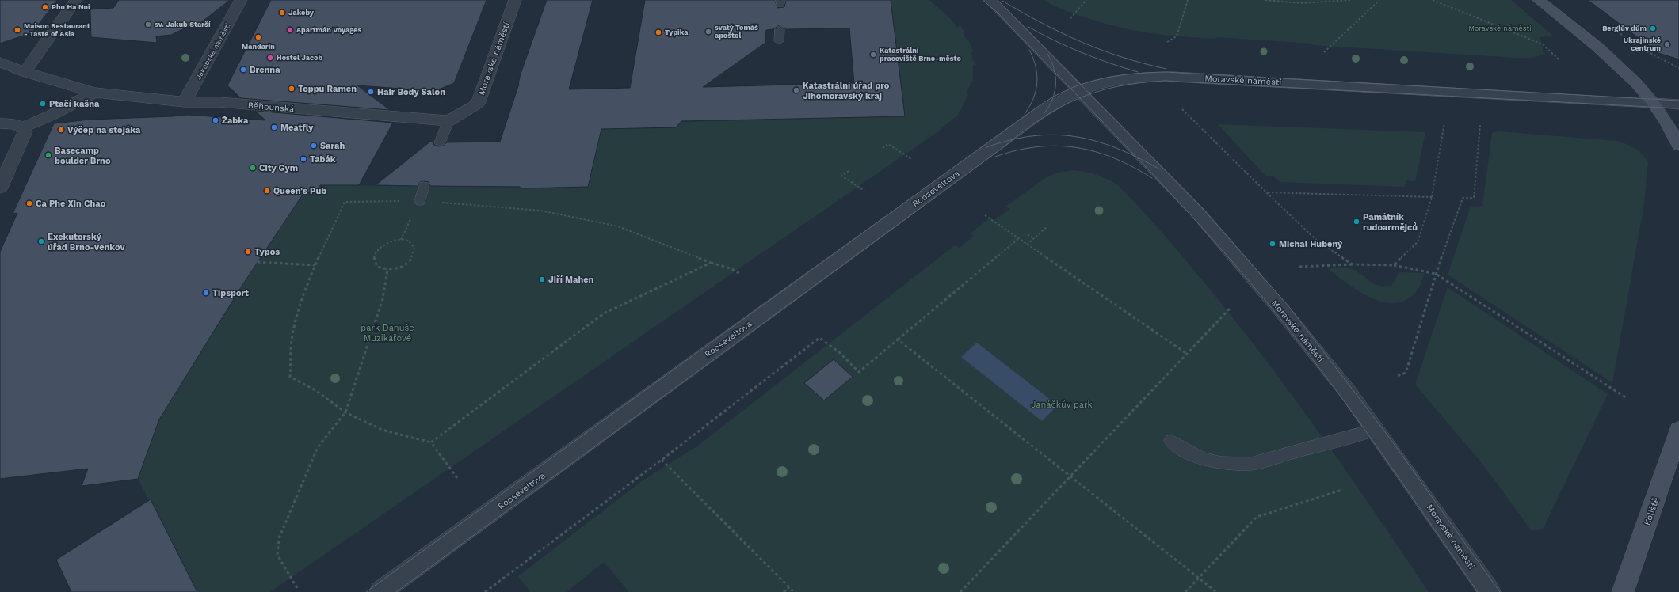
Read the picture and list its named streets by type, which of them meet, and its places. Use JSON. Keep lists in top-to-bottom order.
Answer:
{
  "streets": {
    "main road": ["Koliště"],
    "street": [
      "Jakubské náměstí",
      "Moravské náměstí",
      "Běhounská",
      "Rooseveltova"
    ]
  },
  "crossings": [
    ["Jakubské náměstí", "Běhounská"],
    ["Moravské náměstí", "Běhounská"],
    ["Moravské náměstí", "Rooseveltova"]
  ],
  "parks": ["Moravské náměstí", "park Danuše Muzikářové", "Janáčkův park"],
  "places": [
    "Pho Ha Noi",
    "Jakoby",
    "sv. Jakub Starší",
    "Berglův dům",
    "Maison Restaurant - Taste of Asia",
    "Apartmán Voyages",
    "svatý Tomáš apoštol",
    "Typika",
    "Mandarin",
    "Ukrajinské centrum",
    "Katastrální pracoviště Brno-město",
    "Hostel Jacob",
    "Brenna",
    "Toppu Ramen",
    "Katastrální úřad pro Jihomoravský kraj",
    "Hair Body Salon",
    "Ptačí kašna",
    "Žabka",
    "Meatfly",
    "Výčep na stojáka",
    "Sarah",
    "Basecamp boulder Brno",
    "Tabák",
    "City Gym",
    "Queen's Pub",
    "Ca Phe Xin Chao",
    "Památník rudoarmějců",
    "Exekutorský úřad Brno-venkov",
    "Michal Hubený",
    "Typos",
    "Jiří Mahen",
    "Tipsport"
  ]
}
